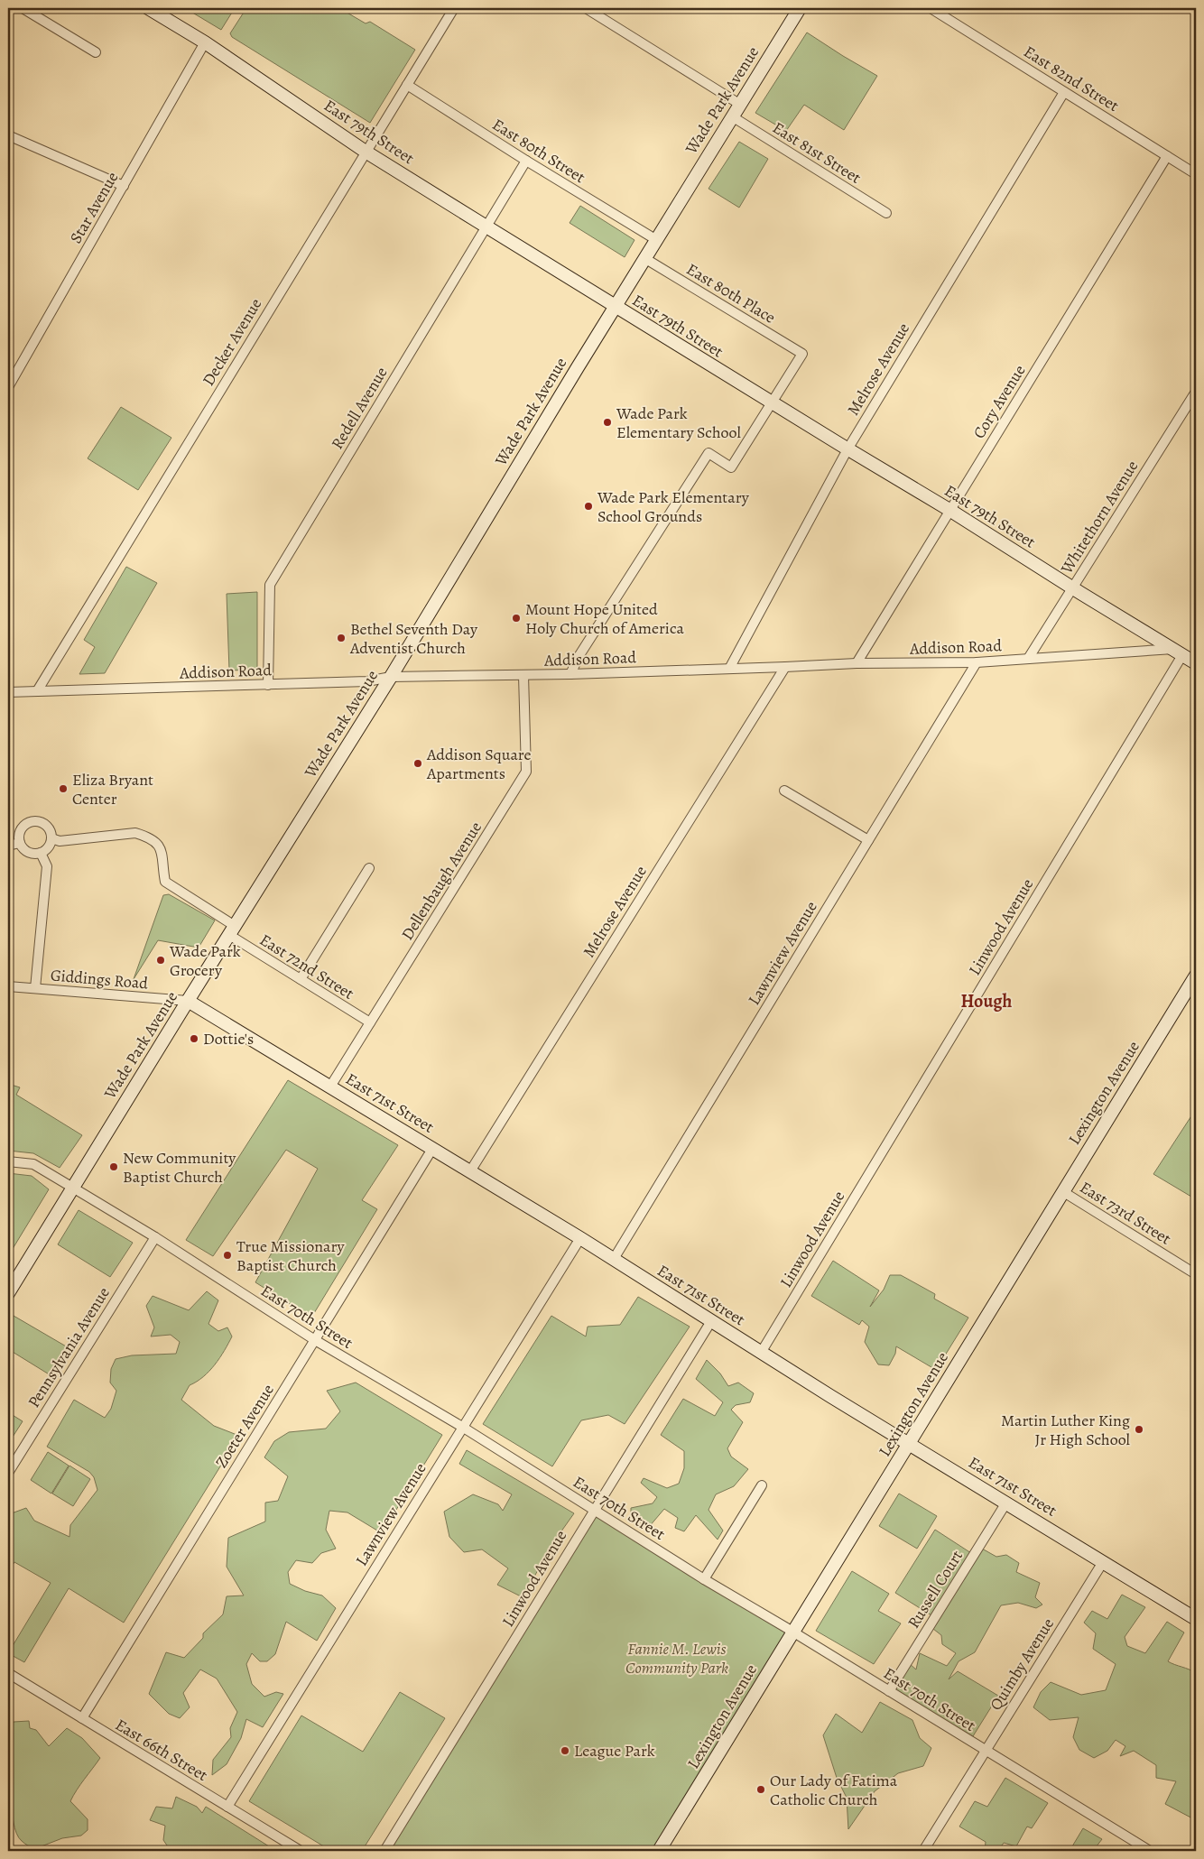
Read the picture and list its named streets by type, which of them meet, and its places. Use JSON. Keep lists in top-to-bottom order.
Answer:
{
  "streets": {
    "street": [
      "East 82nd Street",
      "Wade Park Avenue",
      "East 79th Street",
      "East 80th Street",
      "East 81st Street",
      "Star Avenue",
      "East 80th Place",
      "Decker Avenue",
      "Melrose Avenue",
      "Cory Avenue",
      "Redell Avenue",
      "Whitethorn Avenue",
      "Addison Road",
      "Dellenbaugh Avenue",
      "Linwood Avenue",
      "Lawnview Avenue",
      "East 72nd Street",
      "Giddings Road",
      "Lexington Avenue",
      "East 71st Street",
      "East 73rd Street",
      "East 70th Street",
      "Pennsylvania Avenue",
      "Zoeter Avenue",
      "Russell Court",
      "Quimby Avenue",
      "East 66th Street"
    ]
  },
  "crossings": [
    ["East 82nd Street", "Melrose Avenue"],
    ["East 82nd Street", "Cory Avenue"],
    ["Wade Park Avenue", "East 79th Street"],
    ["Wade Park Avenue", "East 80th Street"],
    ["Wade Park Avenue", "East 81st Street"],
    ["Wade Park Avenue", "East 80th Place"],
    ["Wade Park Avenue", "Addison Road"],
    ["Wade Park Avenue", "East 72nd Street"],
    ["Wade Park Avenue", "Giddings Road"],
    ["Wade Park Avenue", "East 71st Street"],
    ["Wade Park Avenue", "East 70th Street"],
    ["East 79th Street", "Star Avenue"],
    ["East 79th Street", "East 80th Place"],
    ["East 79th Street", "Decker Avenue"],
    ["East 79th Street", "Melrose Avenue"],
    ["East 79th Street", "Cory Avenue"],
    ["East 79th Street", "Redell Avenue"],
    ["East 79th Street", "Whitethorn Avenue"],
    ["East 79th Street", "Addison Road"],
    ["East 79th Street", "Linwood Avenue"],
    ["East 80th Street", "Decker Avenue"],
    ["East 80th Street", "Redell Avenue"],
    ["Decker Avenue", "Addison Road"],
    ["Melrose Avenue", "Addison Road"],
    ["Melrose Avenue", "East 71st Street"],
    ["Cory Avenue", "Addison Road"],
    ["Redell Avenue", "Addison Road"],
    ["Whitethorn Avenue", "Addison Road"],
    ["Addison Road", "Dellenbaugh Avenue"],
    ["Addison Road", "Linwood Avenue"],
    ["Addison Road", "Lawnview Avenue"],
    ["Dellenbaugh Avenue", "East 72nd Street"],
    ["Dellenbaugh Avenue", "East 71st Street"],
    ["Linwood Avenue", "East 71st Street"],
    ["Linwood Avenue", "East 70th Street"],
    ["Lawnview Avenue", "East 71st Street"],
    ["Lawnview Avenue", "East 70th Street"],
    ["Lawnview Avenue", "East 66th Street"],
    ["Giddings Road", "East 71st Street"],
    ["Lexington Avenue", "East 71st Street"],
    ["Lexington Avenue", "East 73rd Street"],
    ["Lexington Avenue", "East 70th Street"],
    ["East 71st Street", "Zoeter Avenue"],
    ["East 71st Street", "Russell Court"],
    ["East 71st Street", "Quimby Avenue"],
    ["East 70th Street", "Pennsylvania Avenue"],
    ["East 70th Street", "Zoeter Avenue"],
    ["East 70th Street", "Russell Court"],
    ["East 70th Street", "Quimby Avenue"],
    ["Zoeter Avenue", "East 66th Street"]
  ],
  "districts": ["Hough"],
  "parks": ["Fannie M. Lewis Community Park"],
  "places": [
    "Wade Park Elementary School",
    "Wade Park Elementary School Grounds",
    "Mount Hope United Holy Church of America",
    "Bethel Seventh Day Adventist Church",
    "Addison Square Apartments",
    "Eliza Bryant Center",
    "Wade Park Grocery",
    "Dottie's",
    "New Community Baptist Church",
    "True Missionary Baptist Church",
    "Martin Luther King Jr High School",
    "League Park",
    "Our Lady of Fatima Catholic Church"
  ]
}
